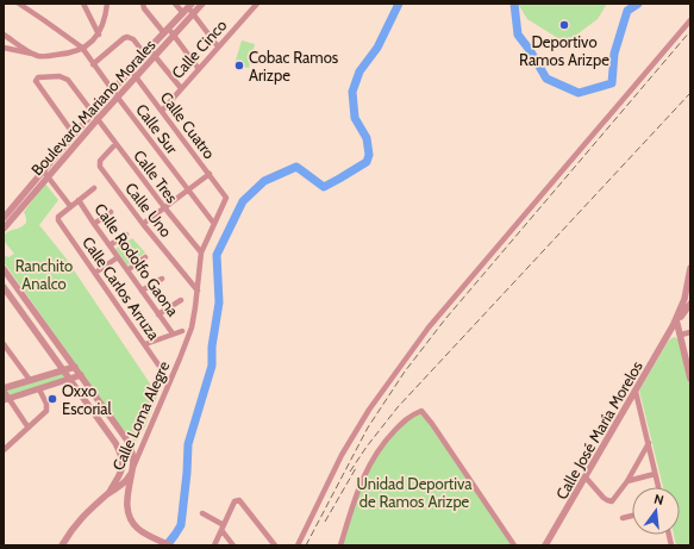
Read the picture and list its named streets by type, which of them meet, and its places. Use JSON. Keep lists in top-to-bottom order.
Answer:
{
  "streets": {
    "street": [
      "Calle Cinco",
      "Boulevard Mariano Morales",
      "Calle Cuatro",
      "Calle Sur",
      "Calle Tres",
      "Calle Uno",
      "Calle Rodolfo Gaona",
      "Calle Carlos Arruza",
      "Calle Loma Alegre",
      "Calle José María Morelos"
    ]
  },
  "crossings": [
    ["Calle Cinco", "Calle Cuatro"],
    ["Boulevard Mariano Morales", "Calle Cuatro"],
    ["Boulevard Mariano Morales", "Calle Sur"],
    ["Boulevard Mariano Morales", "Calle Tres"],
    ["Calle Cuatro", "Calle Loma Alegre"],
    ["Calle Sur", "Calle Loma Alegre"],
    ["Calle Tres", "Calle Uno"],
    ["Calle Tres", "Calle Loma Alegre"],
    ["Calle Uno", "Calle Loma Alegre"]
  ],
  "parks": ["Ranchito Analco", "Unidad Deportiva de Ramos Arizpe"],
  "places": ["Deportivo Ramos Arizpe", "Cobac Ramos Arizpe", "Oxxo Escorial"],
  "north": "top"
}
